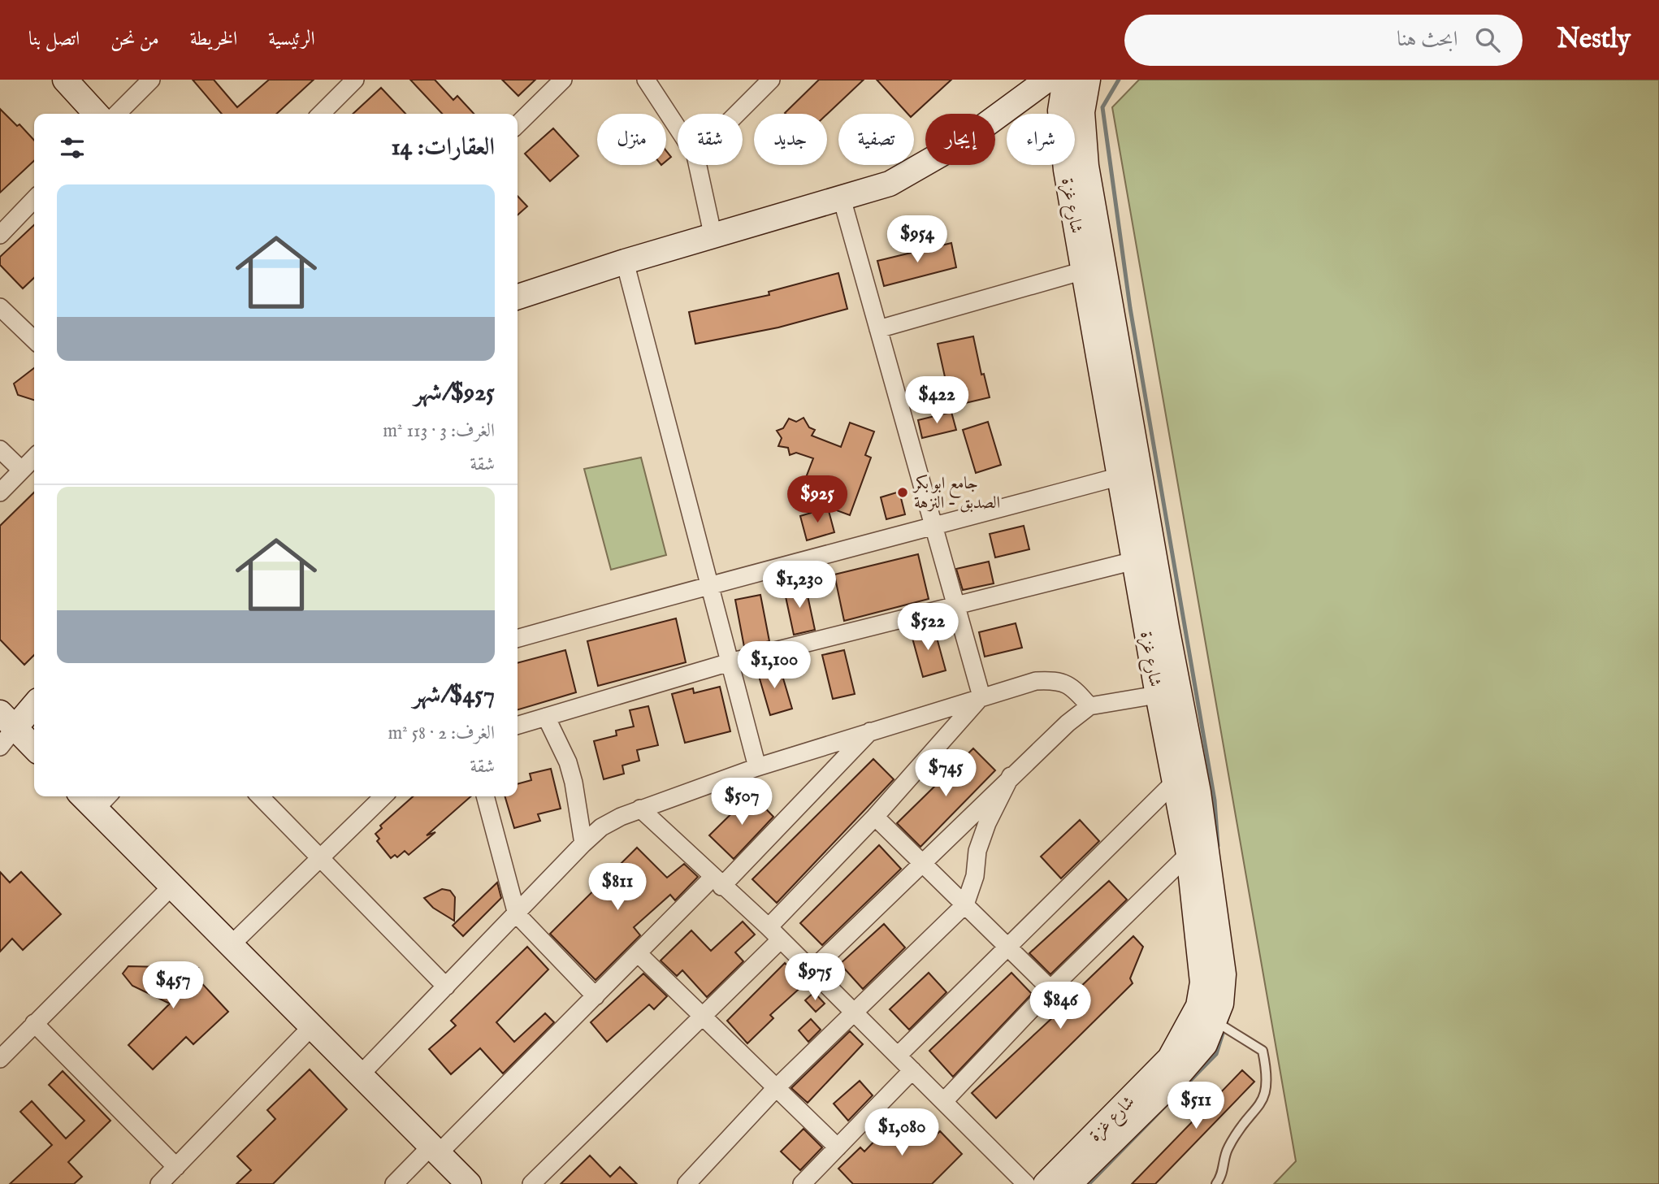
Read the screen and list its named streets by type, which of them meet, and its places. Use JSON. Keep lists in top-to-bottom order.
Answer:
{
  "streets": {
    "main road": ["شارع غزة"]
  },
  "places": ["جامع ابو بكر الصدبق - النزهة"],
  "page": {
    "header": "Nestly",
    "search": "ابحث هنا",
    "nav": [
      "الرئيسية",
      "الخريطة",
      "من نحن",
      "اتصل بنا"
    ],
    "chip": [
      "شراء",
      "إيجار",
      "تصفية",
      "جديد",
      "شقة",
      "منزل"
    ],
    "heading": "العقارات: 14",
    "list": [
      {
        "name": "$925/شهر",
        "note": "الغرف: 3 · 113 m² · شقة"
      },
      {
        "name": "$457/شهر",
        "note": "الغرف: 2 · 58 m² · شقة"
      }
    ],
    "price": [
      "$954",
      "$422",
      "$925",
      "$1,230",
      "$522",
      "$1,100",
      "$745",
      "$507",
      "$811",
      "$975",
      "$457",
      "$846",
      "$511",
      "$1,080"
    ]
  }
}
